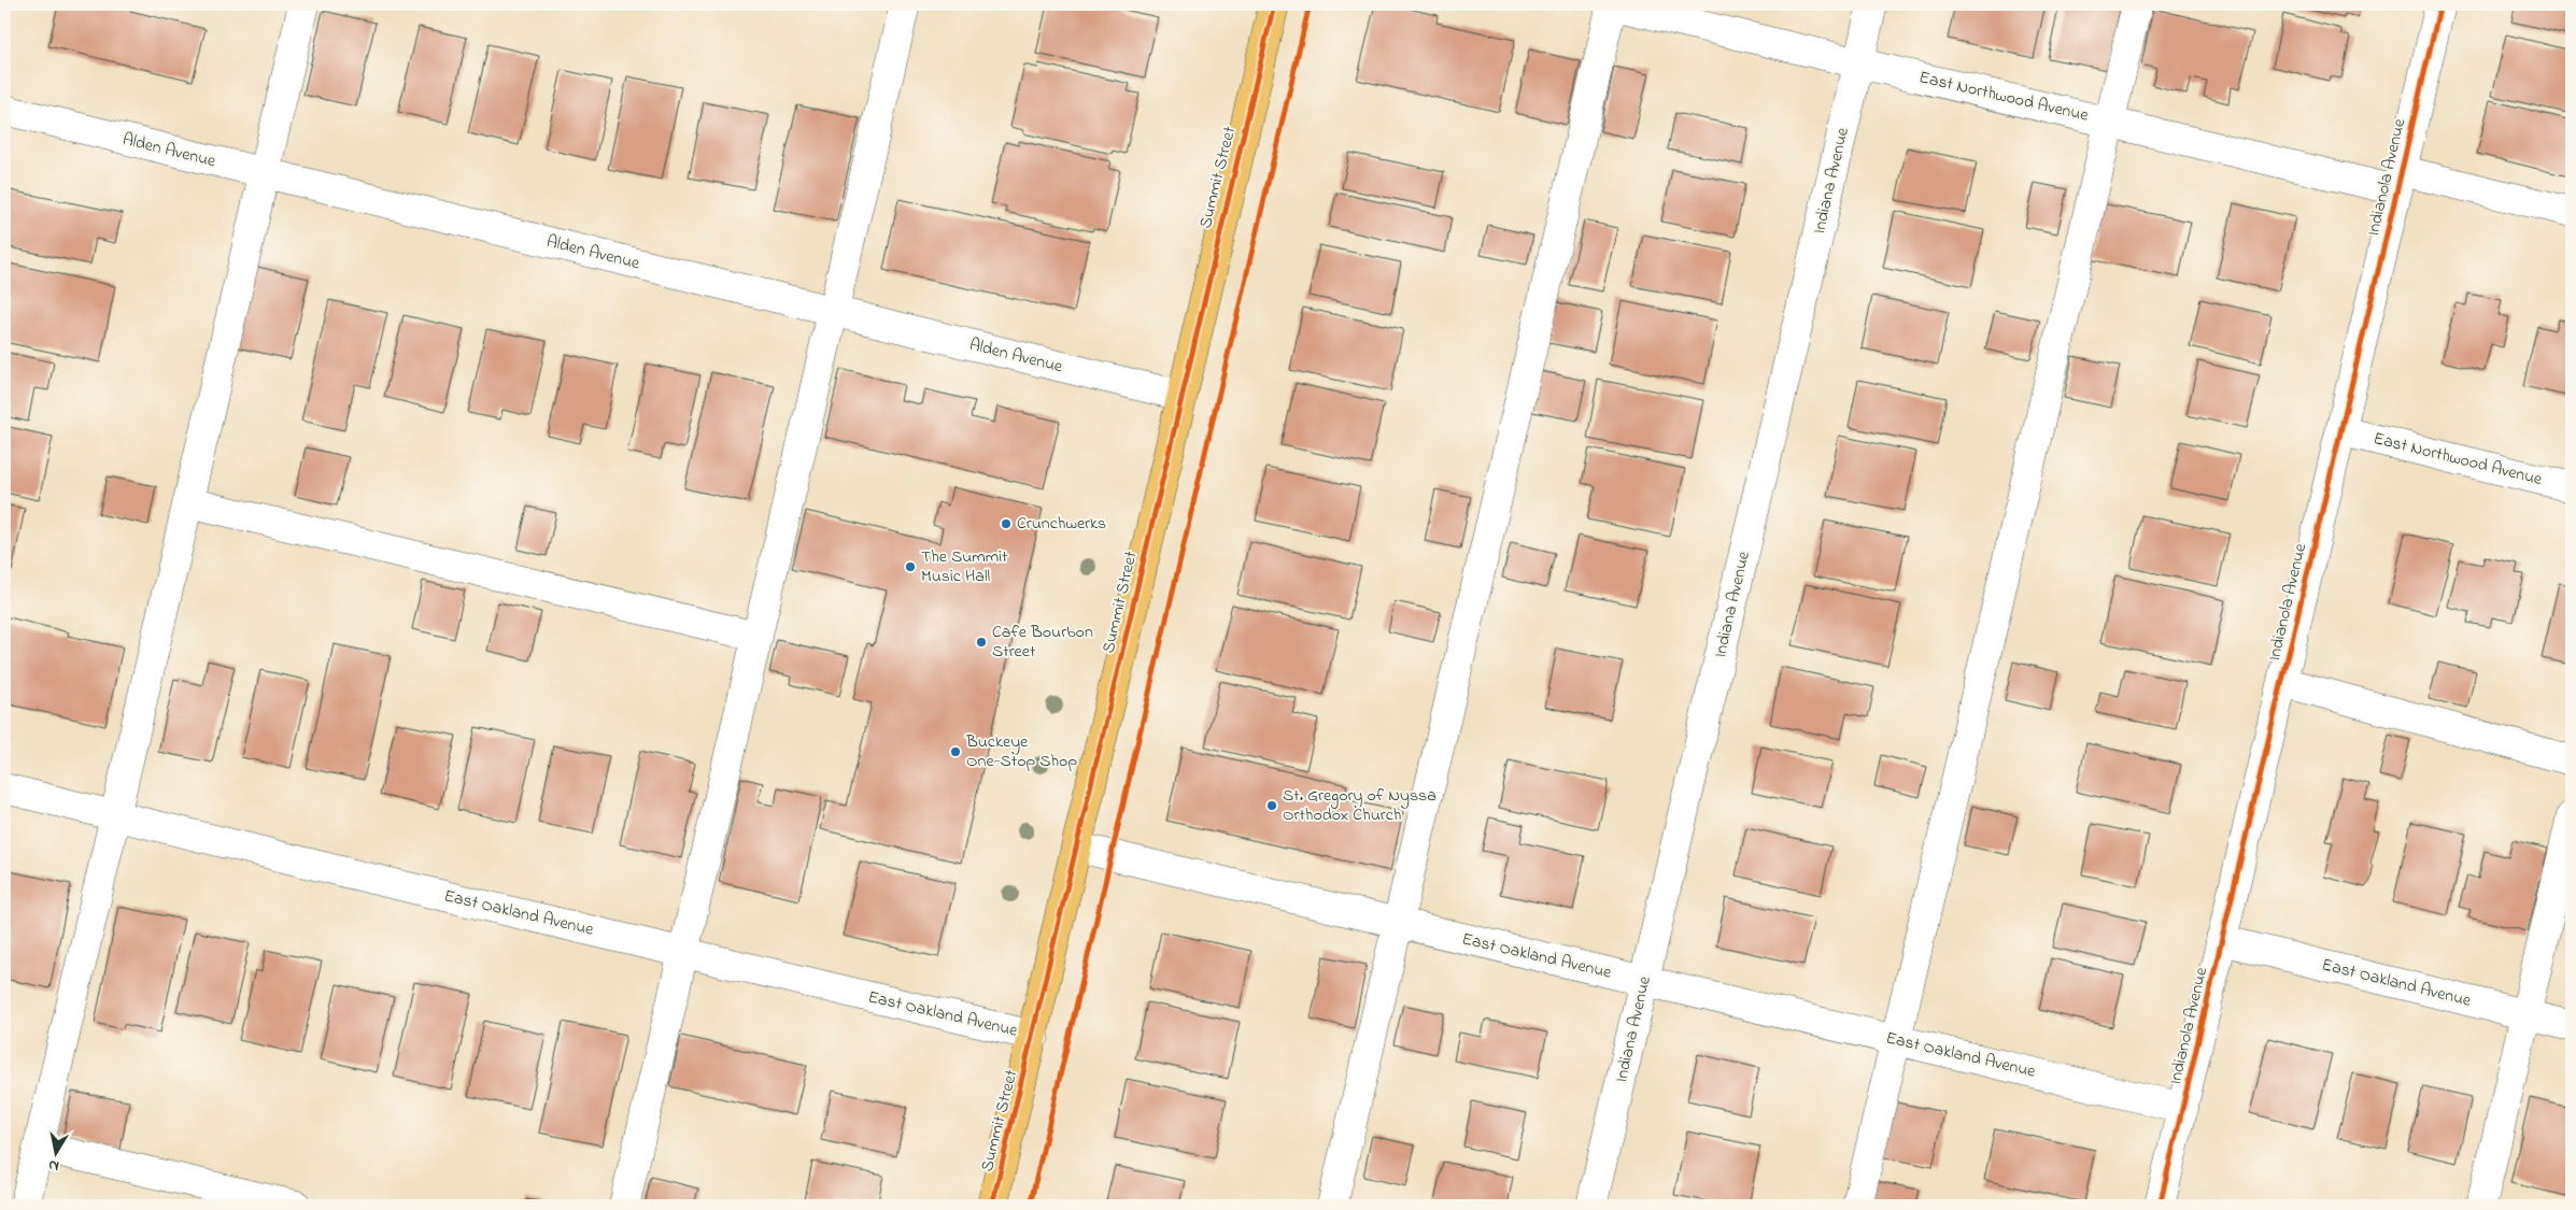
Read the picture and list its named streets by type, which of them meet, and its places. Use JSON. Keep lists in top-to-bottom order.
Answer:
{
  "streets": {
    "main road": ["Summit Street"],
    "street": [
      "East Northwood Avenue",
      "Alden Avenue",
      "Indianola Avenue",
      "Indiana Avenue",
      "East Oakland Avenue"
    ]
  },
  "crossings": [
    ["East Northwood Avenue", "Indianola Avenue"],
    ["East Northwood Avenue", "Indiana Avenue"],
    ["Alden Avenue", "Summit Street"],
    ["Summit Street", "East Oakland Avenue"],
    ["Indianola Avenue", "East Oakland Avenue"],
    ["Indiana Avenue", "East Oakland Avenue"]
  ],
  "places": [
    "Crunchwerks",
    "The Summit Music Hall",
    "Cafe Bourbon Street",
    "Buckeye One-Stop Shop",
    "St. Gregory of Nyssa Orthodox Church"
  ],
  "north": "bottom"
}
